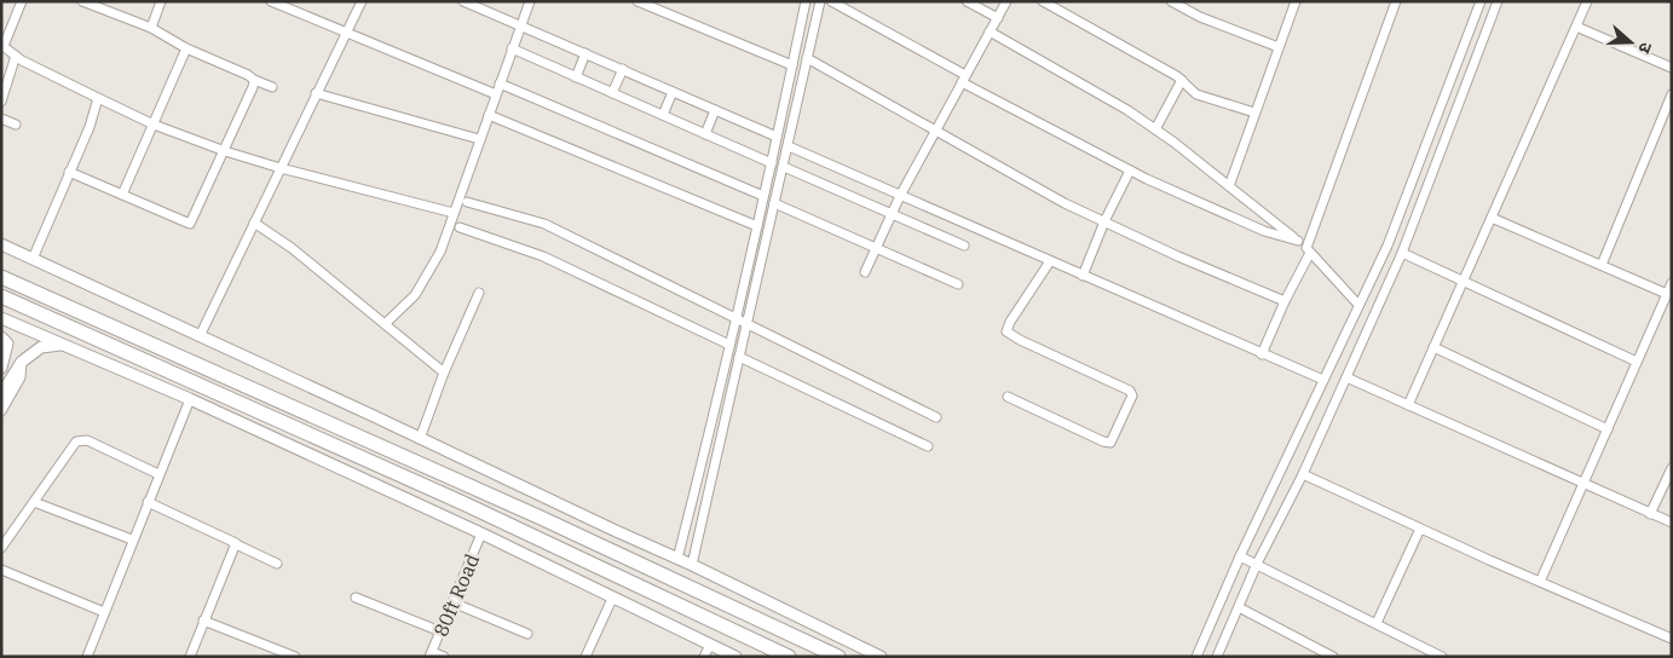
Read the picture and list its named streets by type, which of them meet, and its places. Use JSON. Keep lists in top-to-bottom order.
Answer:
{
  "streets": {
    "street": ["80ft Road"]
  },
  "north": "right"
}
